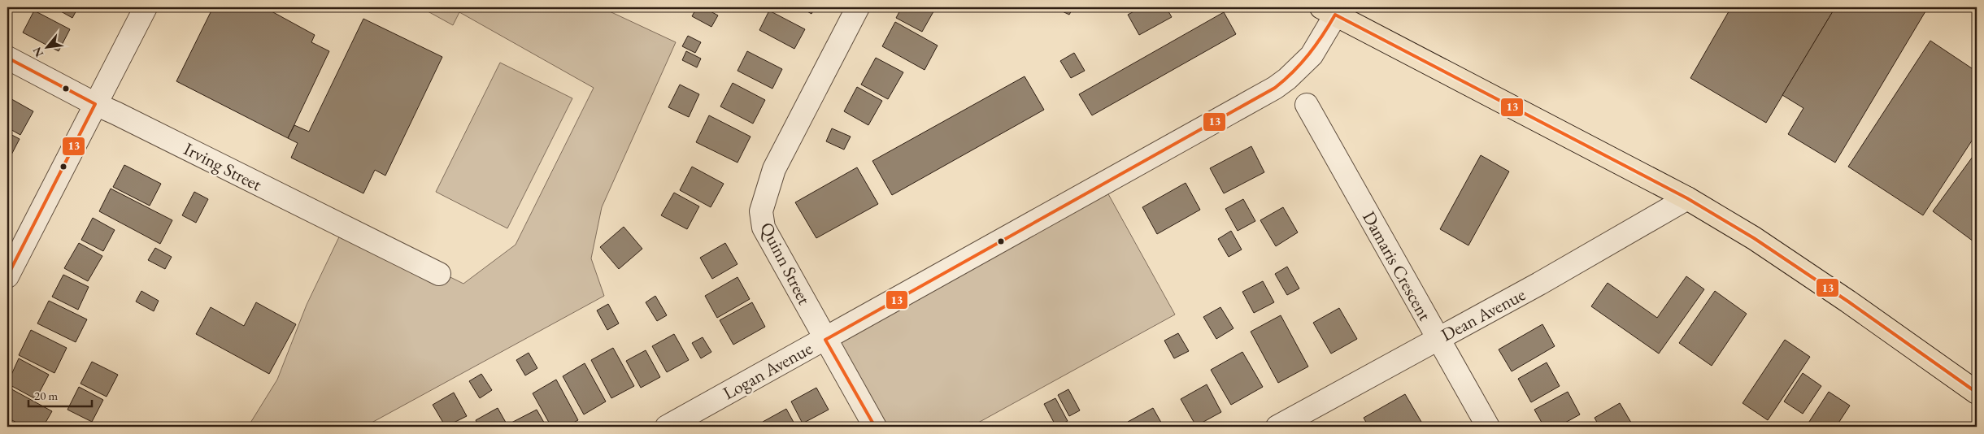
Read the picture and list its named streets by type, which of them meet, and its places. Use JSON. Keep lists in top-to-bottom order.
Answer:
{
  "streets": {
    "street": [
      "Irving Street",
      "Quinn Street",
      "Damaris Crescent",
      "Dean Avenue",
      "Logan Avenue"
    ]
  },
  "crossings": [
    ["Quinn Street", "Logan Avenue"],
    ["Damaris Crescent", "Dean Avenue"]
  ],
  "lines": ["transit line 13"],
  "scale_bar": "20 m",
  "north": "bottom left"
}
